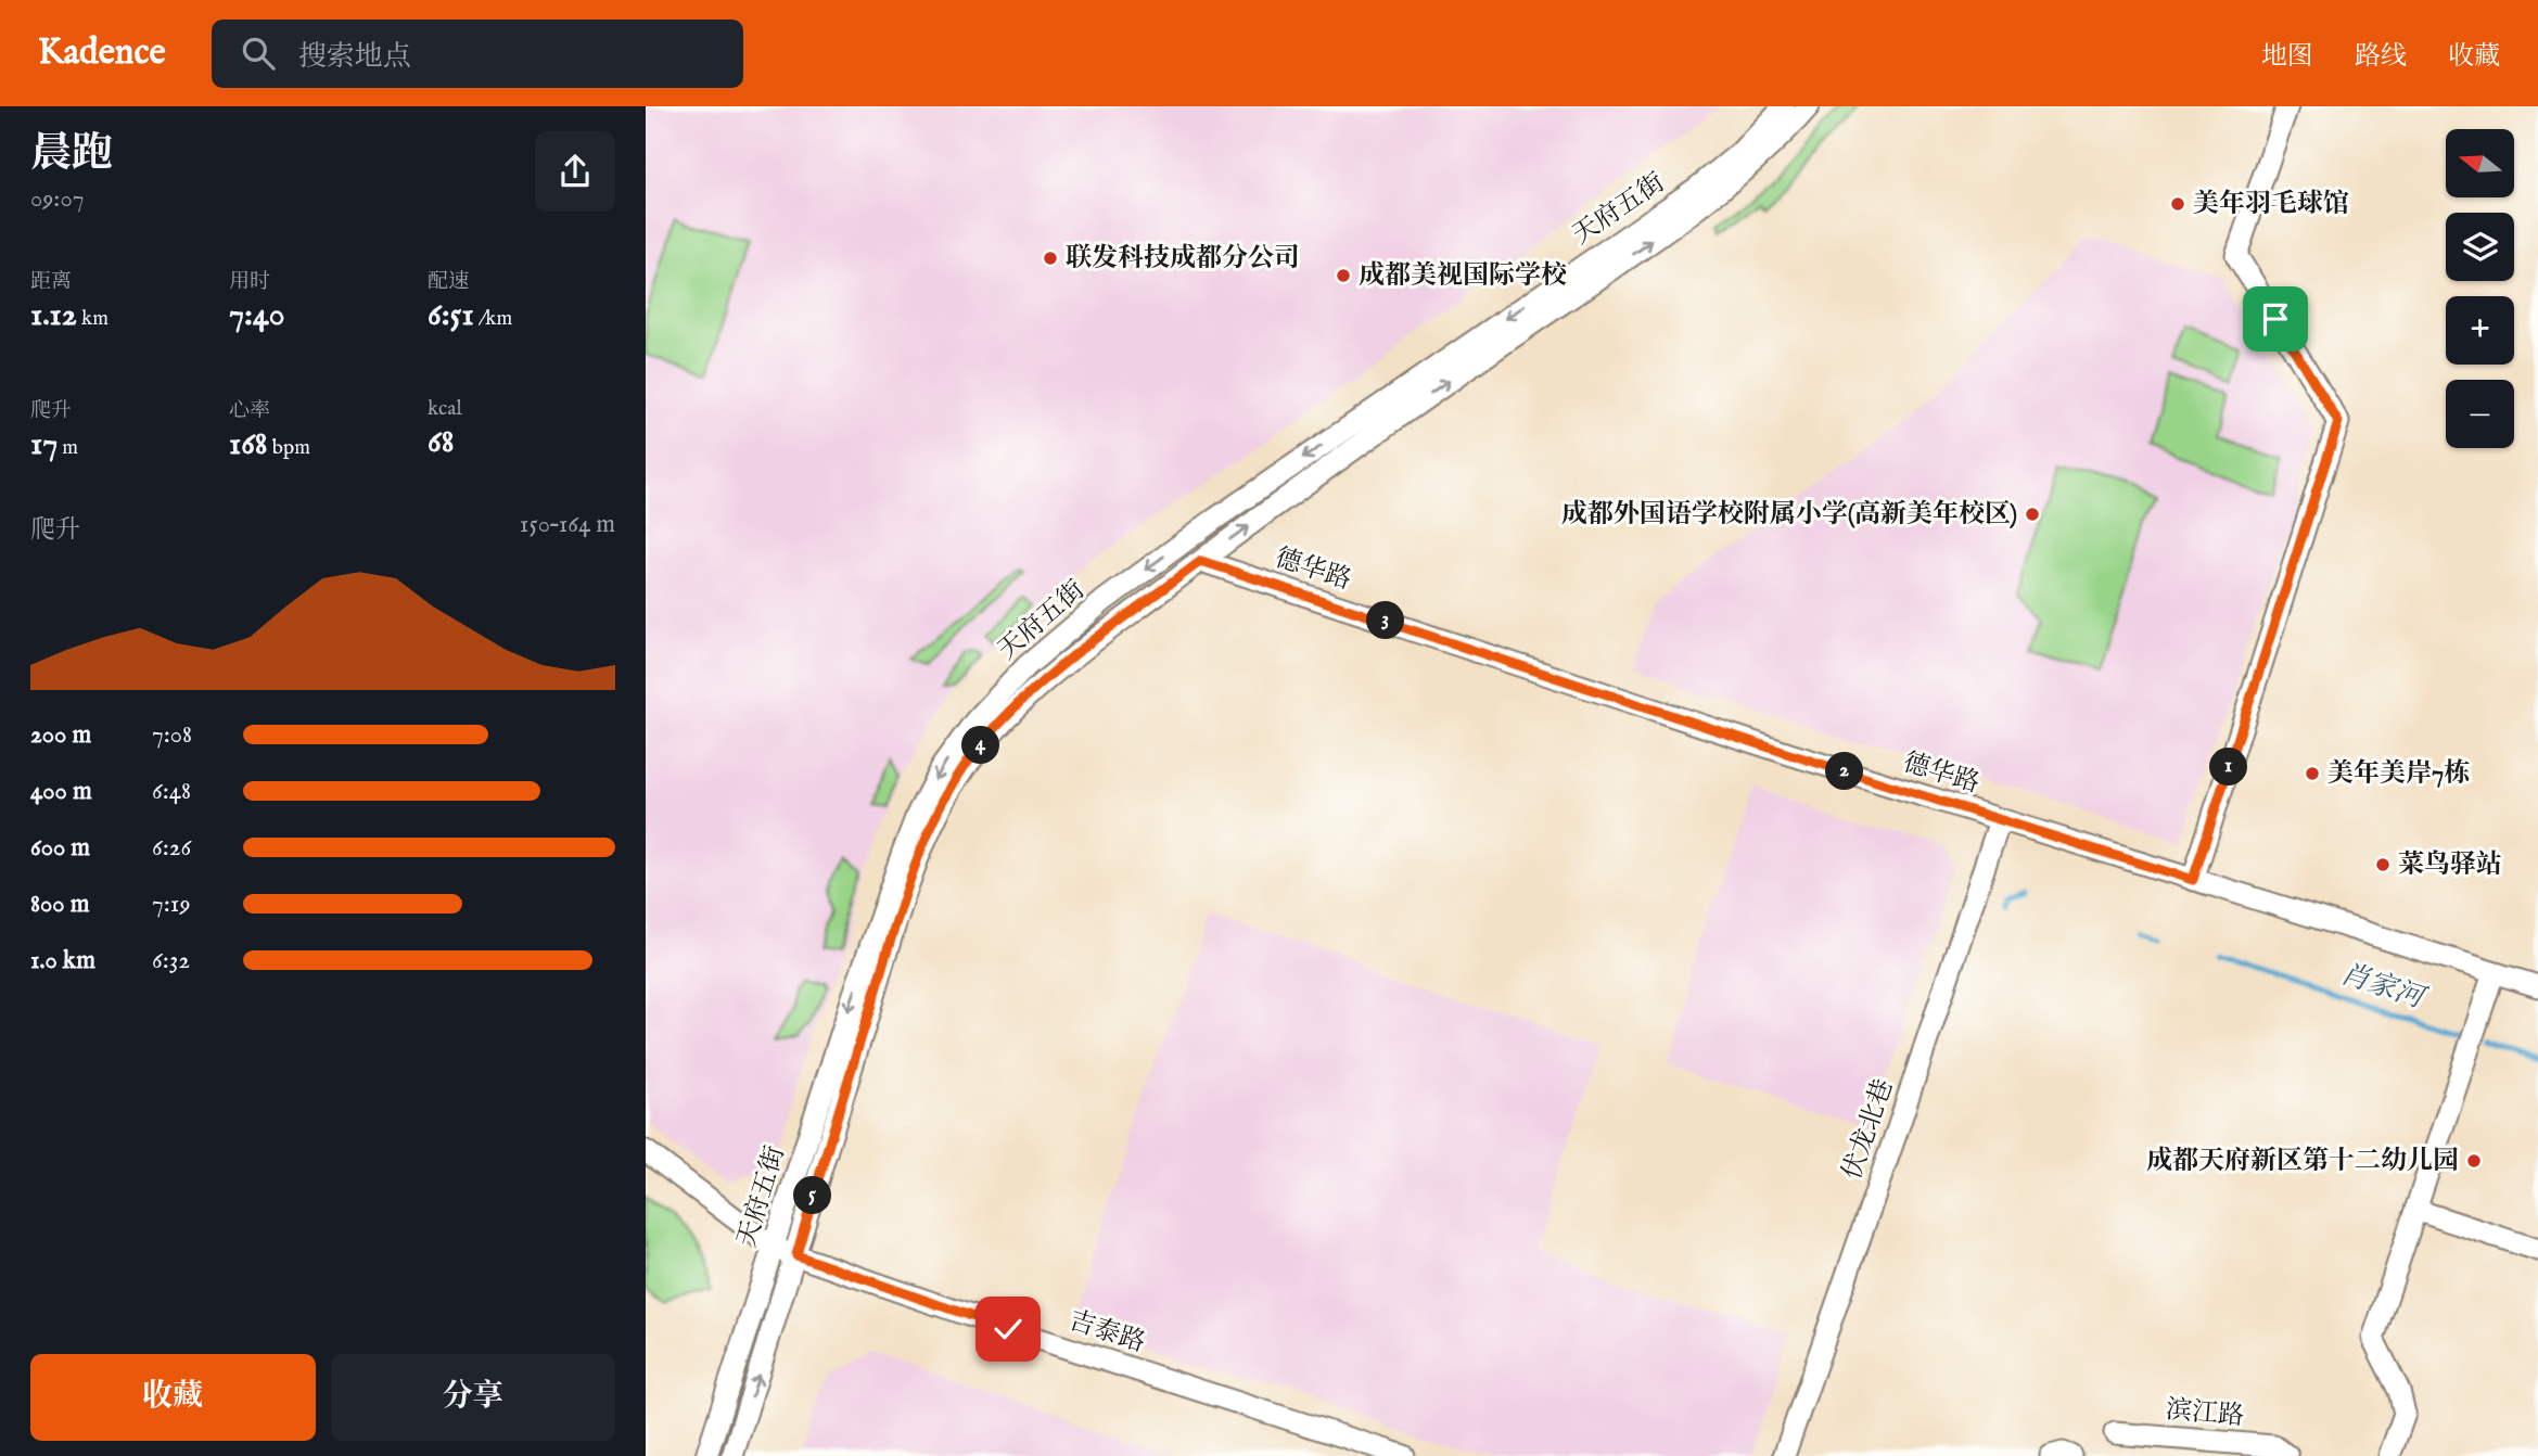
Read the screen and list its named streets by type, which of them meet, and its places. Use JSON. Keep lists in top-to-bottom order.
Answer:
{
  "streets": {
    "street": [
      "天府五街",
      "德华路",
      "伏龙北巷",
      "吉泰路",
      "滨江路"
    ]
  },
  "crossings": [
    ["天府五街", "德华路"],
    ["天府五街", "吉泰路"],
    ["德华路", "伏龙北巷"]
  ],
  "water": ["肖家河"],
  "places": [
    "美年羽毛球馆",
    "联发科技成都分公司",
    "成都美视国际学校",
    "成都外国语学校附属小学(高新美年校区)",
    "美年美岸7栋",
    "菜鸟驿站",
    "成都天府新区第十二幼儿园"
  ],
  "north": "left",
  "page": {
    "header": "Kadence",
    "search": "搜索地点",
    "nav": ["地图", "路线", "收藏"],
    "heading": ["晨跑", "09:07"],
    "map_buttons": ["+", "−"],
    "stats": [
      ["距离", "1.12 km"],
      ["用时", "7:40"],
      ["配速", "6:51 /km"],
      ["爬升", "17 m"],
      ["心率", "168 bpm"],
      ["kcal", "68"]
    ],
    "chart": ["爬升", "150–164 m"],
    "pins": [
      "3",
      "4",
      "1",
      "2",
      "5"
    ],
    "list": [
      {
        "name": "200 m",
        "note": "7:08"
      },
      {
        "name": "400 m",
        "note": "6:48"
      },
      {
        "name": "600 m",
        "note": "6:26"
      },
      {
        "name": "800 m",
        "note": "7:19"
      },
      {
        "name": "1.0 km",
        "note": "6:32"
      }
    ],
    "buttons": ["收藏", "分享"]
  }
}
